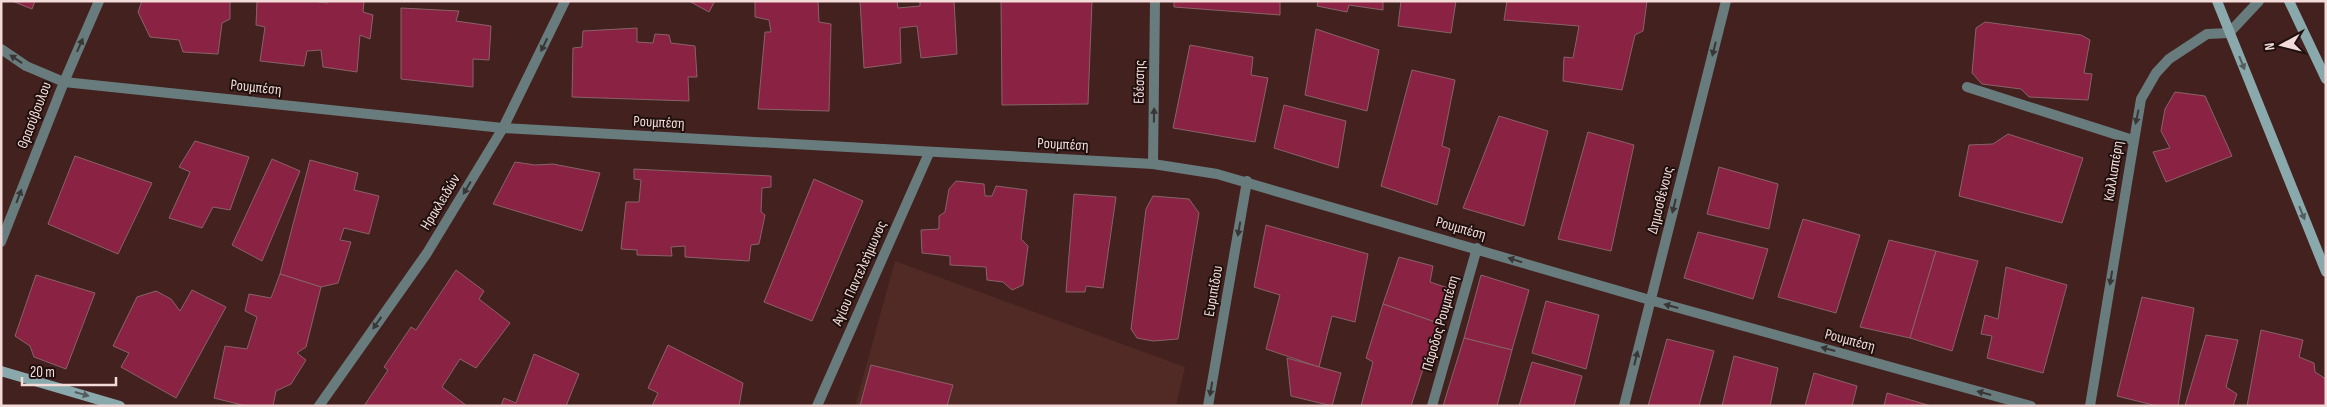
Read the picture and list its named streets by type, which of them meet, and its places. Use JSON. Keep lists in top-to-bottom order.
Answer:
{
  "streets": {
    "street": [
      "Εδέσσης",
      "Ρουμπέση",
      "Θρασύβουλου",
      "Καλλισπέρη",
      "Δημοσθένους",
      "Ηρακλειδών",
      "Αγίου Παντελεήμωνος",
      "Ευριπίδου",
      "Πάροδος Ρουμπέση"
    ]
  },
  "crossings": [
    ["Εδέσσης", "Ρουμπέση"],
    ["Ρουμπέση", "Θρασύβουλου"],
    ["Ρουμπέση", "Δημοσθένους"],
    ["Ρουμπέση", "Ηρακλειδών"],
    ["Ρουμπέση", "Αγίου Παντελεήμωνος"],
    ["Ρουμπέση", "Ευριπίδου"],
    ["Ρουμπέση", "Πάροδος Ρουμπέση"]
  ],
  "one_way": [
    "Εδέσσης",
    "Θρασύβουλου",
    "Καλλισπέρη",
    "Ηρακλειδών",
    "Ευριπίδου"
  ],
  "scale_bar": "20 m",
  "north": "left"
}
